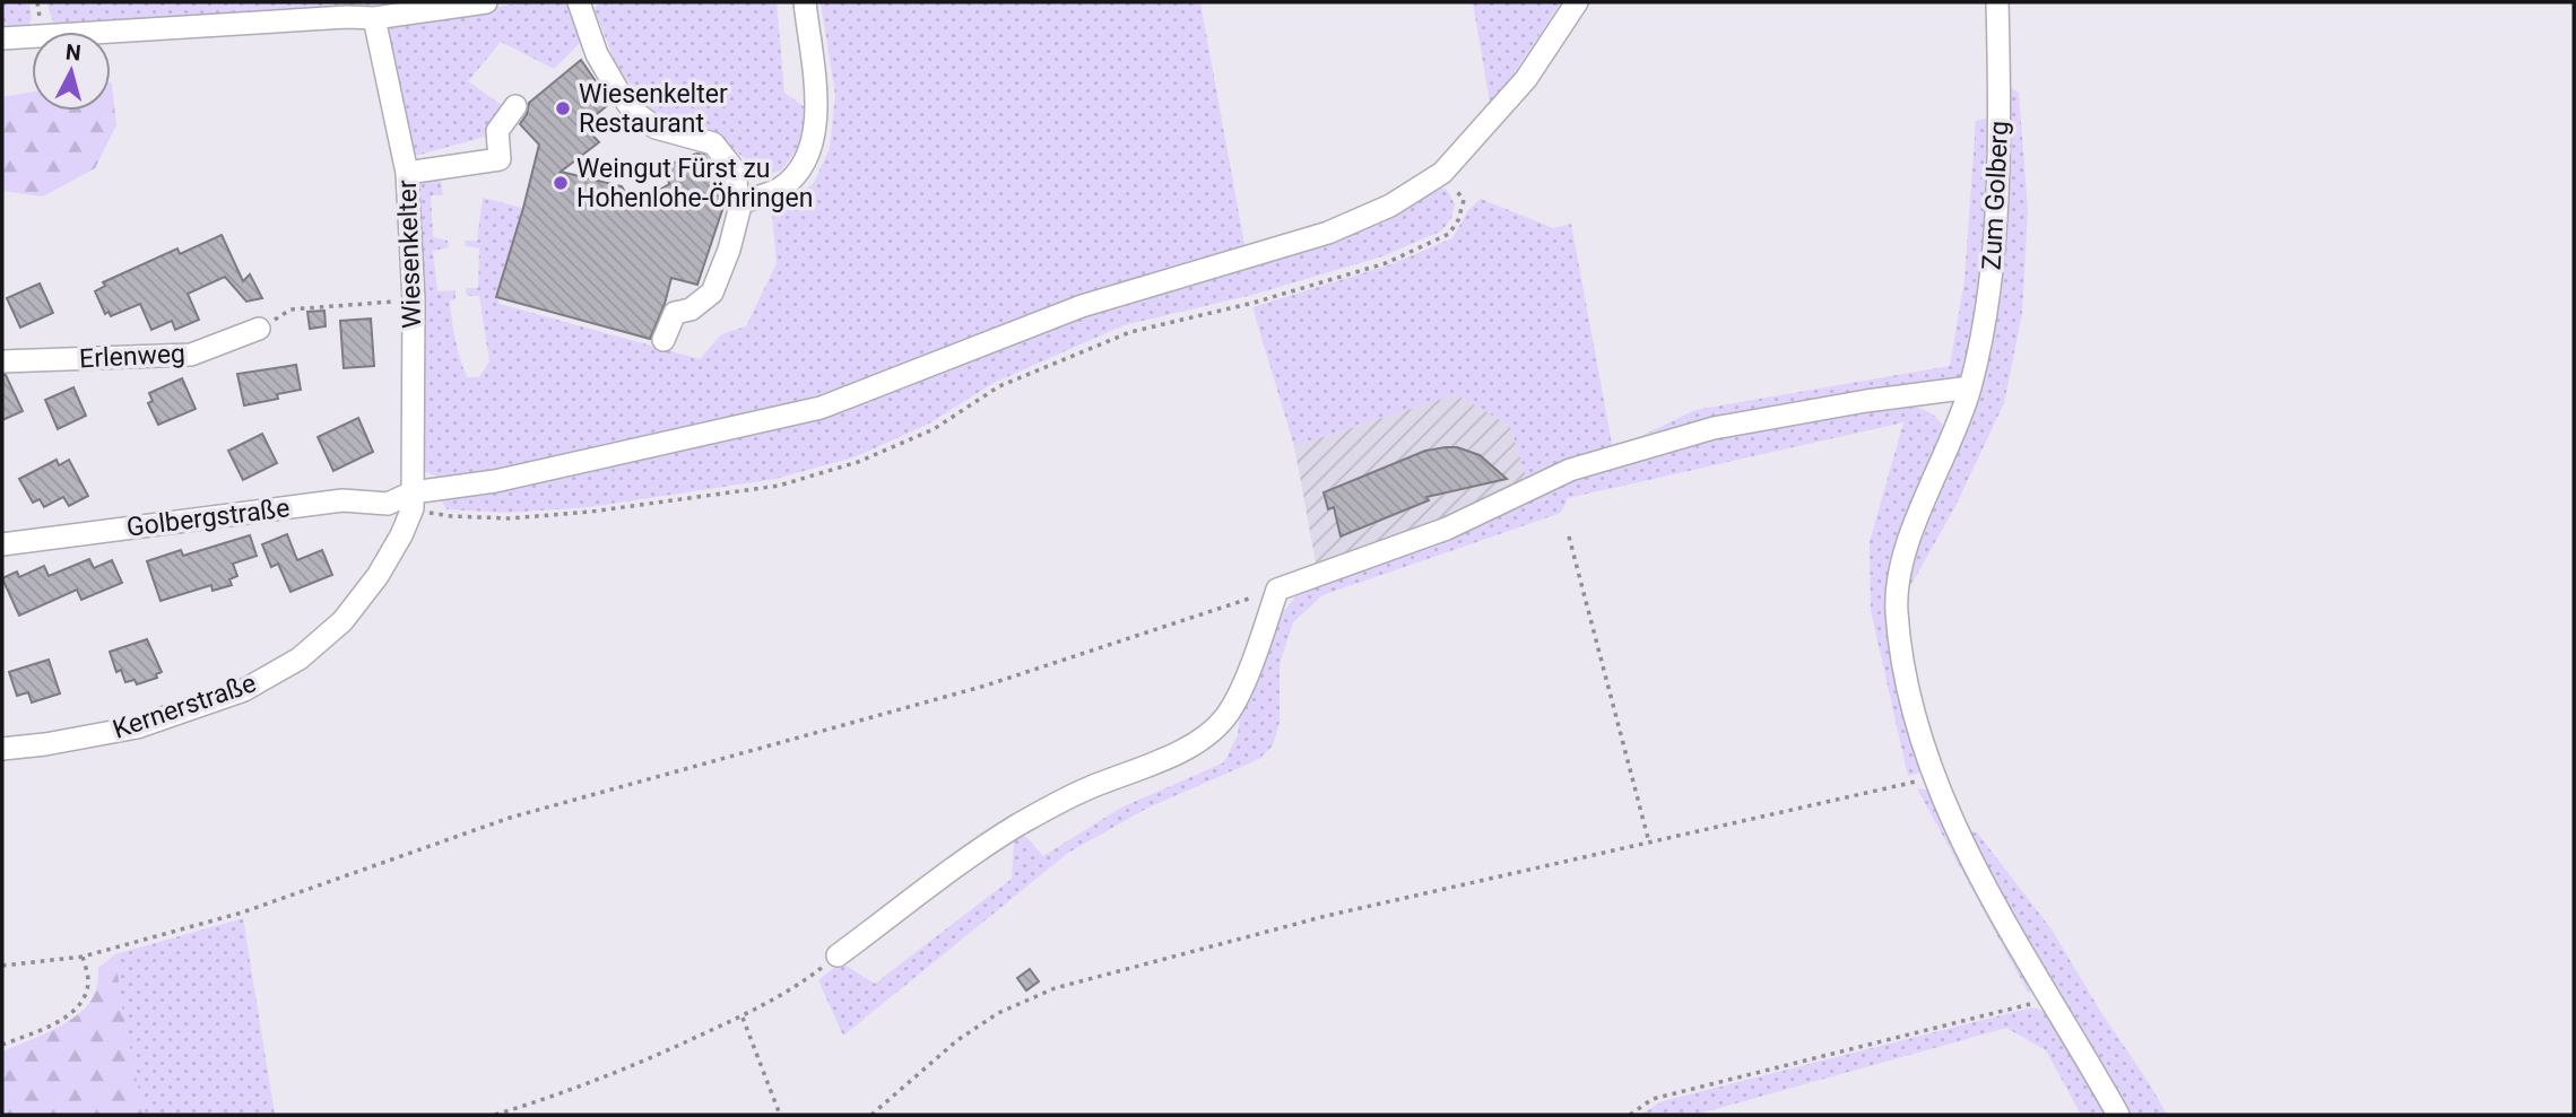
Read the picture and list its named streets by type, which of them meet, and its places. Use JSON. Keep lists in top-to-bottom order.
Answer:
{
  "streets": {
    "street": [
      "Zum Golberg",
      "Wiesenkelter",
      "Erlenweg",
      "Golbergstraße",
      "Kernerstraße"
    ]
  },
  "crossings": [
    ["Wiesenkelter", "Golbergstraße"],
    ["Wiesenkelter", "Kernerstraße"],
    ["Golbergstraße", "Kernerstraße"]
  ],
  "places": ["Wiesenkelter Restaurant", "Weingut Fürst zu Hohenlohe-Öhringen"],
  "north": "top"
}
